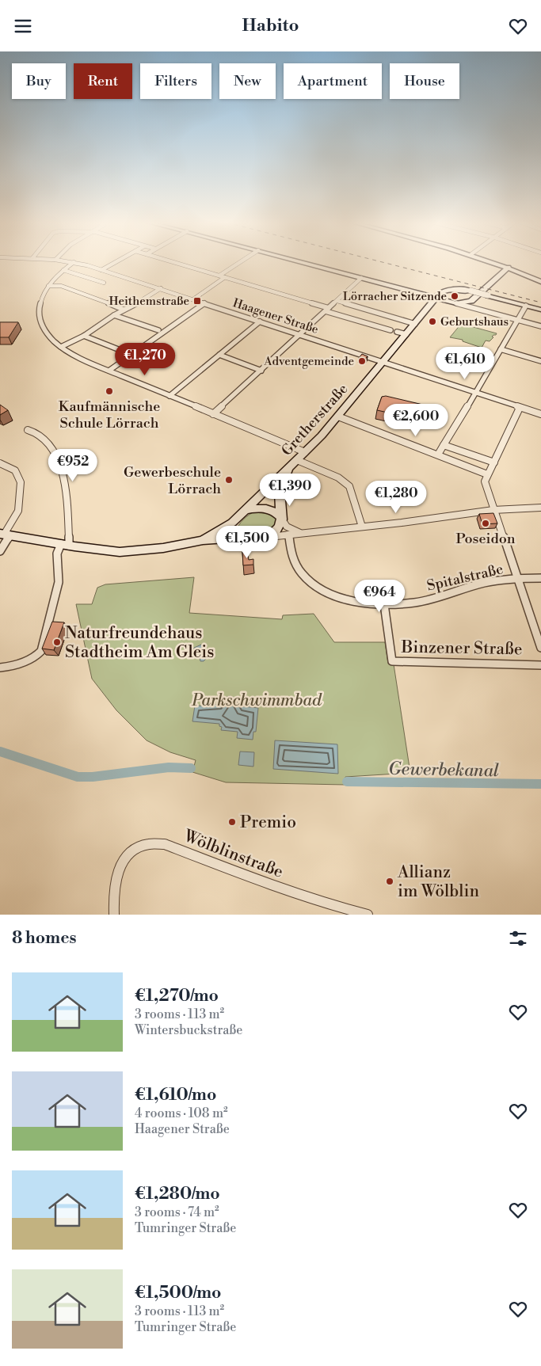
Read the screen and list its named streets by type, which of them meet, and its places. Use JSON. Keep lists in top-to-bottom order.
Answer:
{
  "streets": {
    "main road": ["Gretherstraße"],
    "street": [
      "Haagener Straße",
      "Spitalstraße",
      "Binzener Straße",
      "Wölblinstraße"
    ]
  },
  "crossings": [
    ["Haagener Straße", "Gretherstraße"],
    ["Spitalstraße", "Binzener Straße"]
  ],
  "water": ["Gewerbekanal"],
  "parks": ["Parkschwimmbad"],
  "places": {
    "other": [
      "Lörracher Sitzende",
      "Geburtshaus",
      "Adventgemeinde",
      "Kaufmännische Schule Lörrach",
      "Gewerbeschule Lörrach",
      "Poseidon",
      "Naturfreundehaus Stadtheim Am Gleis",
      "Premio",
      "Allianz im Wölblin"
    ],
    "transit": ["Heithemstraße"]
  },
  "page": {
    "header": "Habito",
    "chip": [
      "Buy",
      "Rent",
      "Filters",
      "New",
      "Apartment",
      "House"
    ],
    "price": [
      "€1,270",
      "€1,610",
      "€2,600",
      "€952",
      "€1,390",
      "€1,280",
      "€1,500",
      "€964"
    ],
    "heading": "8 homes",
    "list": [
      {
        "name": "€1,270/mo",
        "note": "3 rooms · 113 m² · Wintersbuckstraße"
      },
      {
        "name": "€1,610/mo",
        "note": "4 rooms · 108 m² · Haagener Straße"
      },
      {
        "name": "€1,280/mo",
        "note": "3 rooms · 74 m² · Tumringer Straße"
      },
      {
        "name": "€1,500/mo",
        "note": "3 rooms · 113 m² · Tumringer Straße"
      }
    ]
  }
}
